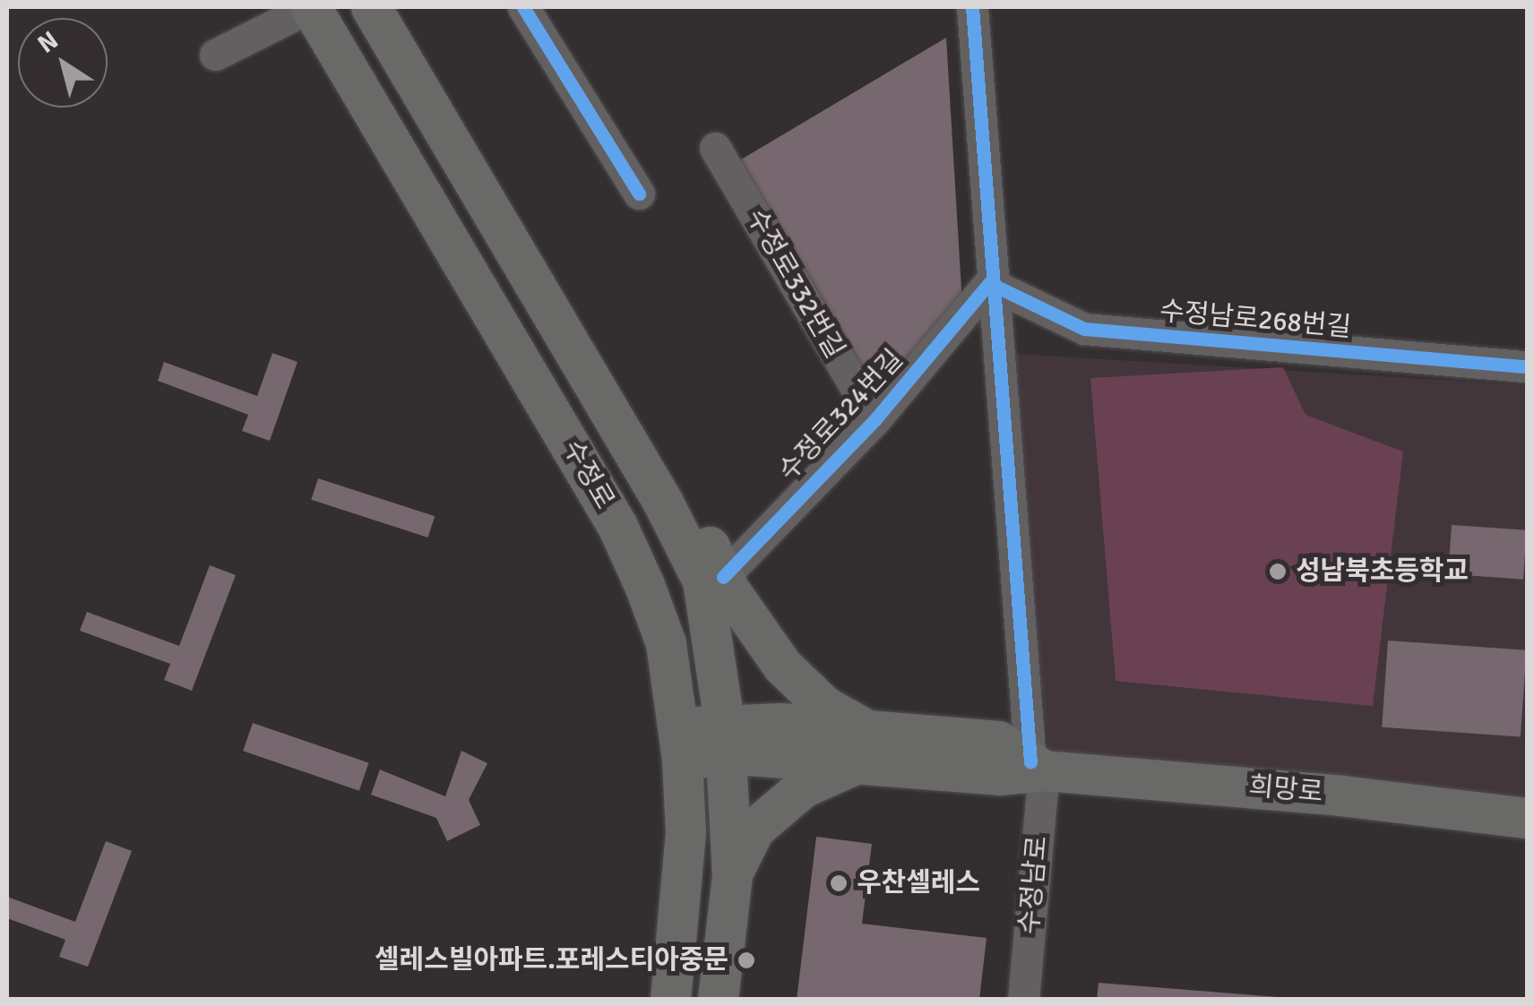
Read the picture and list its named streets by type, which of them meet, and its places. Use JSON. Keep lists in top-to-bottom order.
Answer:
{
  "streets": {
    "main road": ["수정로", "희망로"],
    "street": [
      "수정로332번길",
      "수정남로268번길",
      "수정로324번길",
      "수정남로"
    ]
  },
  "crossings": [
    ["수정로332번길", "수정로324번길"],
    ["수정남로268번길", "수정로324번길"],
    ["수정남로268번길", "수정남로"],
    ["수정로324번길", "수정남로"],
    ["수정로", "희망로"],
    ["희망로", "수정남로"]
  ],
  "places": ["성남북초등학교", "우찬셀레스", "셀레스빌아파트.포레스티아중문"],
  "north": "top left"
}
